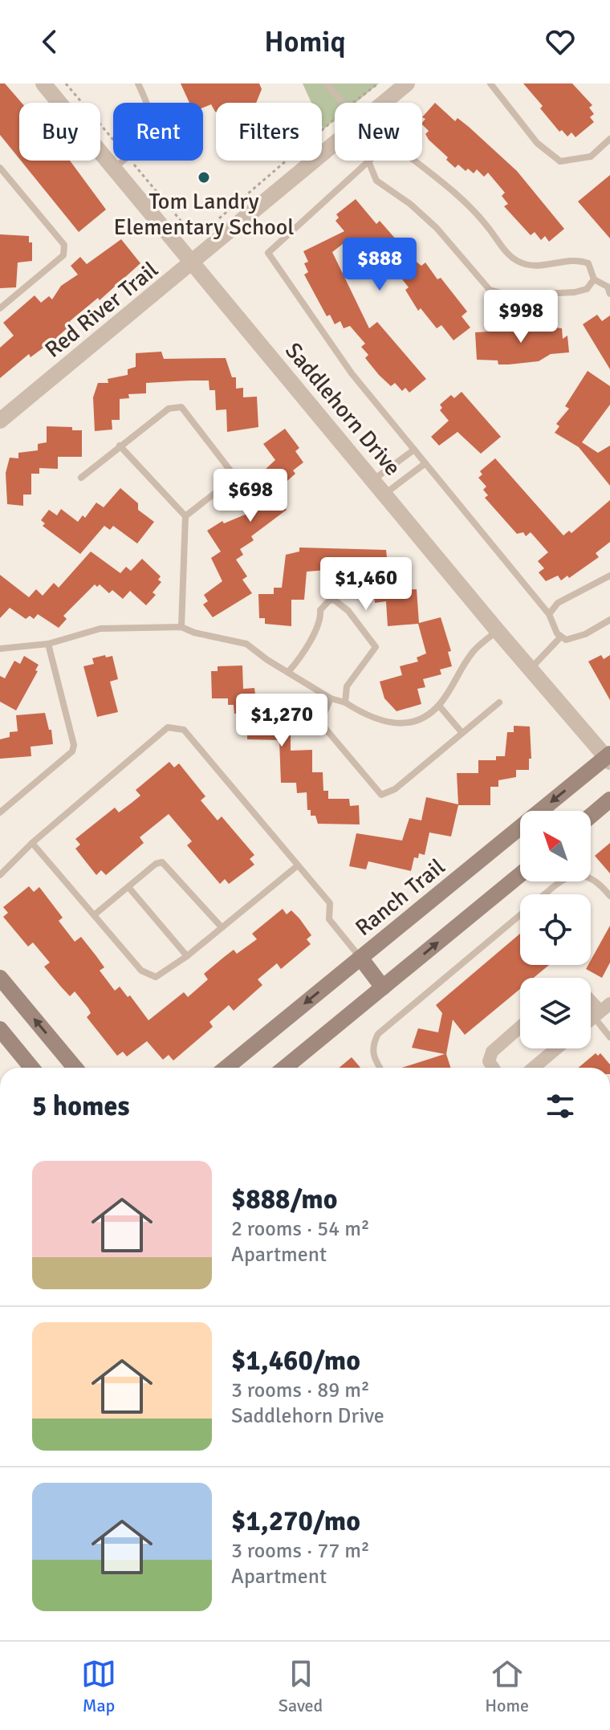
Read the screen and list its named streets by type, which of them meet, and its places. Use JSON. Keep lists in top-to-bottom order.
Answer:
{
  "streets": {
    "main road": ["Ranch Trail"],
    "street": ["Red River Trail", "Saddlehorn Drive"]
  },
  "crossings": [
    ["Red River Trail", "Saddlehorn Drive"],
    ["Saddlehorn Drive", "Ranch Trail"]
  ],
  "places": ["Tom Landry Elementary School"],
  "north": "top left",
  "page": {
    "header": "Homiq",
    "chip": [
      "Buy",
      "Rent",
      "Filters",
      "New"
    ],
    "price": [
      "$888",
      "$998",
      "$698",
      "$1,460",
      "$1,270"
    ],
    "heading": "5 homes",
    "list": [
      {
        "name": "$888/mo",
        "note": "2 rooms · 54 m² · Apartment"
      },
      {
        "name": "$1,460/mo",
        "note": "3 rooms · 89 m² · Saddlehorn Drive"
      },
      {
        "name": "$1,270/mo",
        "note": "3 rooms · 77 m² · Apartment"
      }
    ],
    "tabs": ["Map", "Saved", "Home"]
  }
}
